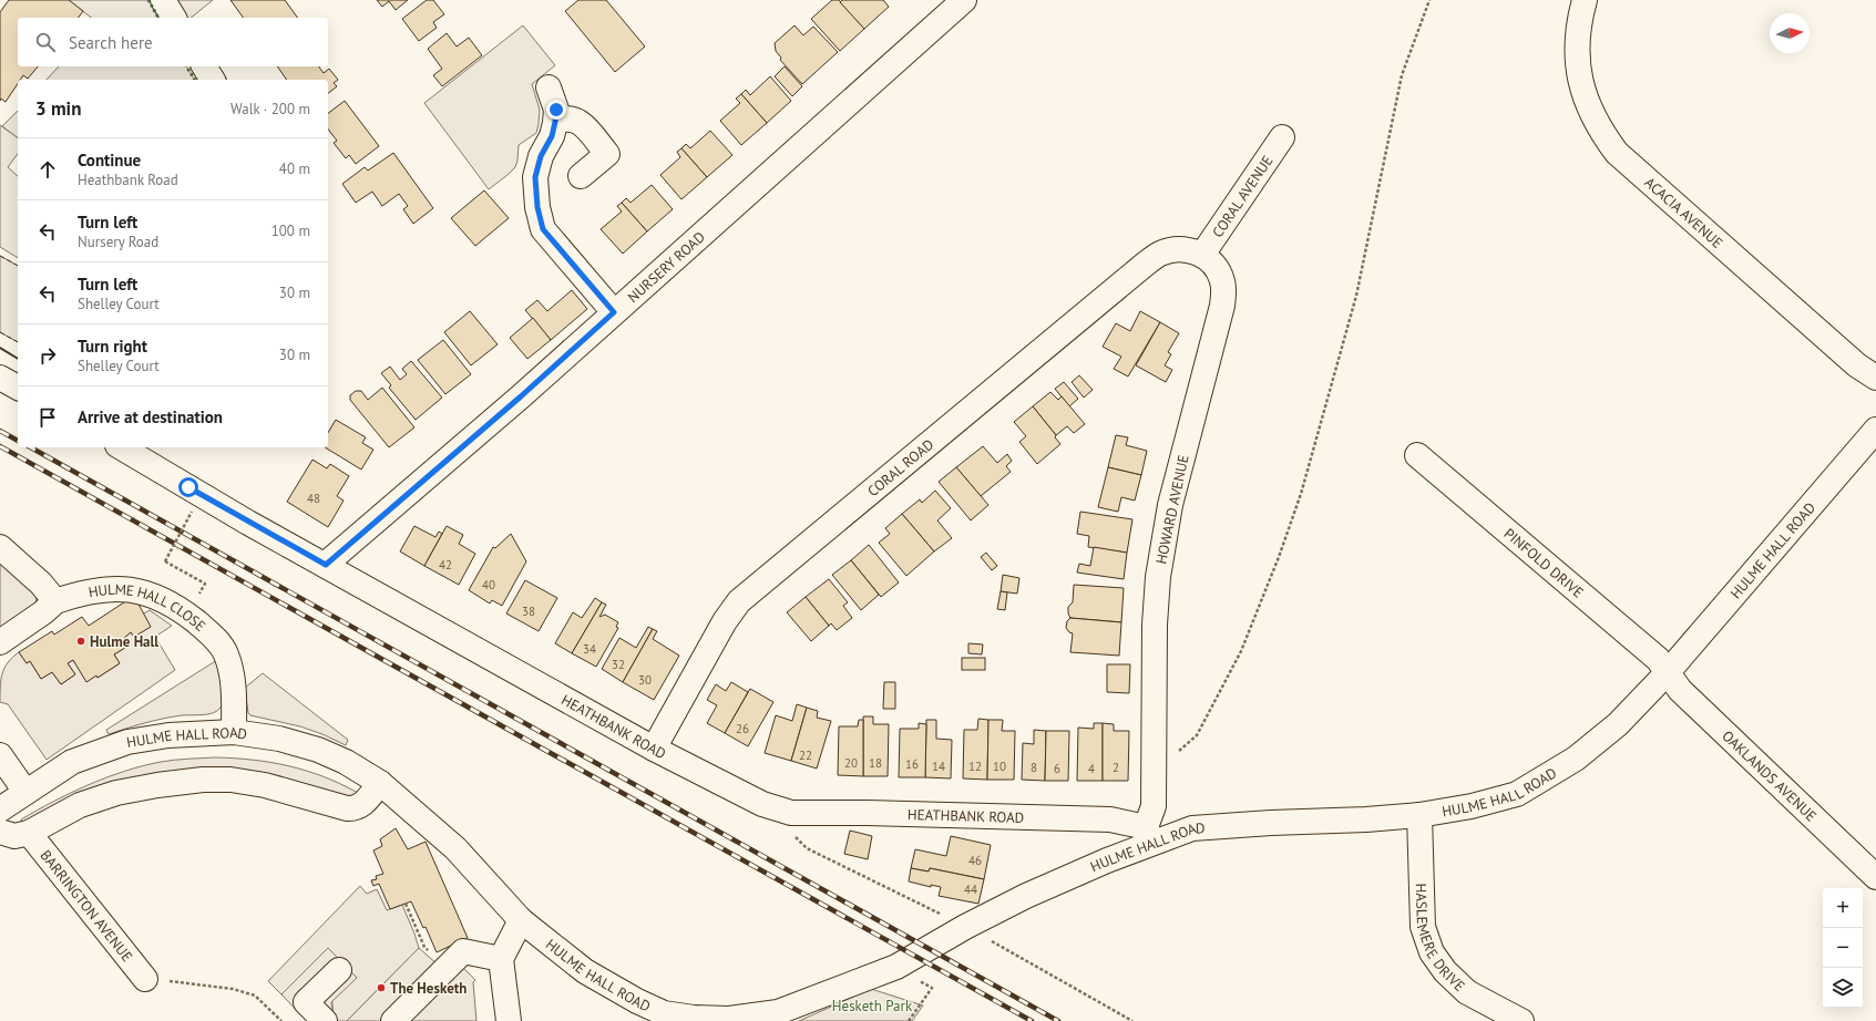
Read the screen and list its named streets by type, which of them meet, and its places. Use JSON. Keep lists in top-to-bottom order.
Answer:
{
  "streets": {
    "street": [
      "CORAL AVENUE",
      "ACACIA AVENUE",
      "NURSERY ROAD",
      "CORAL ROAD",
      "HOWARD AVENUE",
      "HULME HALL ROAD",
      "PINFOLD DRIVE",
      "HULME HALL CLOSE",
      "HEATHBANK ROAD",
      "OAKLANDS AVENUE",
      "BARRINGTON AVENUE",
      "HASLEMERE DRIVE"
    ]
  },
  "crossings": [
    ["CORAL AVENUE", "CORAL ROAD"],
    ["CORAL AVENUE", "HOWARD AVENUE"],
    ["NURSERY ROAD", "HEATHBANK ROAD"],
    ["CORAL ROAD", "HOWARD AVENUE"],
    ["CORAL ROAD", "HEATHBANK ROAD"],
    ["HOWARD AVENUE", "HULME HALL ROAD"],
    ["HOWARD AVENUE", "HEATHBANK ROAD"],
    ["HULME HALL ROAD", "PINFOLD DRIVE"],
    ["HULME HALL ROAD", "HULME HALL CLOSE"],
    ["HULME HALL ROAD", "HEATHBANK ROAD"],
    ["HULME HALL ROAD", "OAKLANDS AVENUE"],
    ["HULME HALL ROAD", "HASLEMERE DRIVE"],
    ["PINFOLD DRIVE", "OAKLANDS AVENUE"]
  ],
  "parks": ["Hesketh Park"],
  "places": ["Hulme Hall", "The Hesketh"],
  "house_numbers": [
    "48",
    "42",
    "40",
    "38",
    "34",
    "32",
    "30",
    "26",
    "22",
    "20",
    "18",
    "16",
    "14",
    "12",
    "10",
    "8",
    "2",
    "6",
    "4",
    "46",
    "44"
  ],
  "north": "right",
  "page": {
    "search": "Search here",
    "heading": ["3 min", "Walk · 200 m"],
    "list": [
      ["Continue", "Heathbank Road", "40 m"],
      ["Turn left", "Nursery Road", "100 m"],
      ["Turn left", "Shelley Court", "30 m"],
      ["Turn right", "Shelley Court", "30 m"],
      "Arrive at destination"
    ],
    "map_buttons": ["+", "−"]
  }
}
